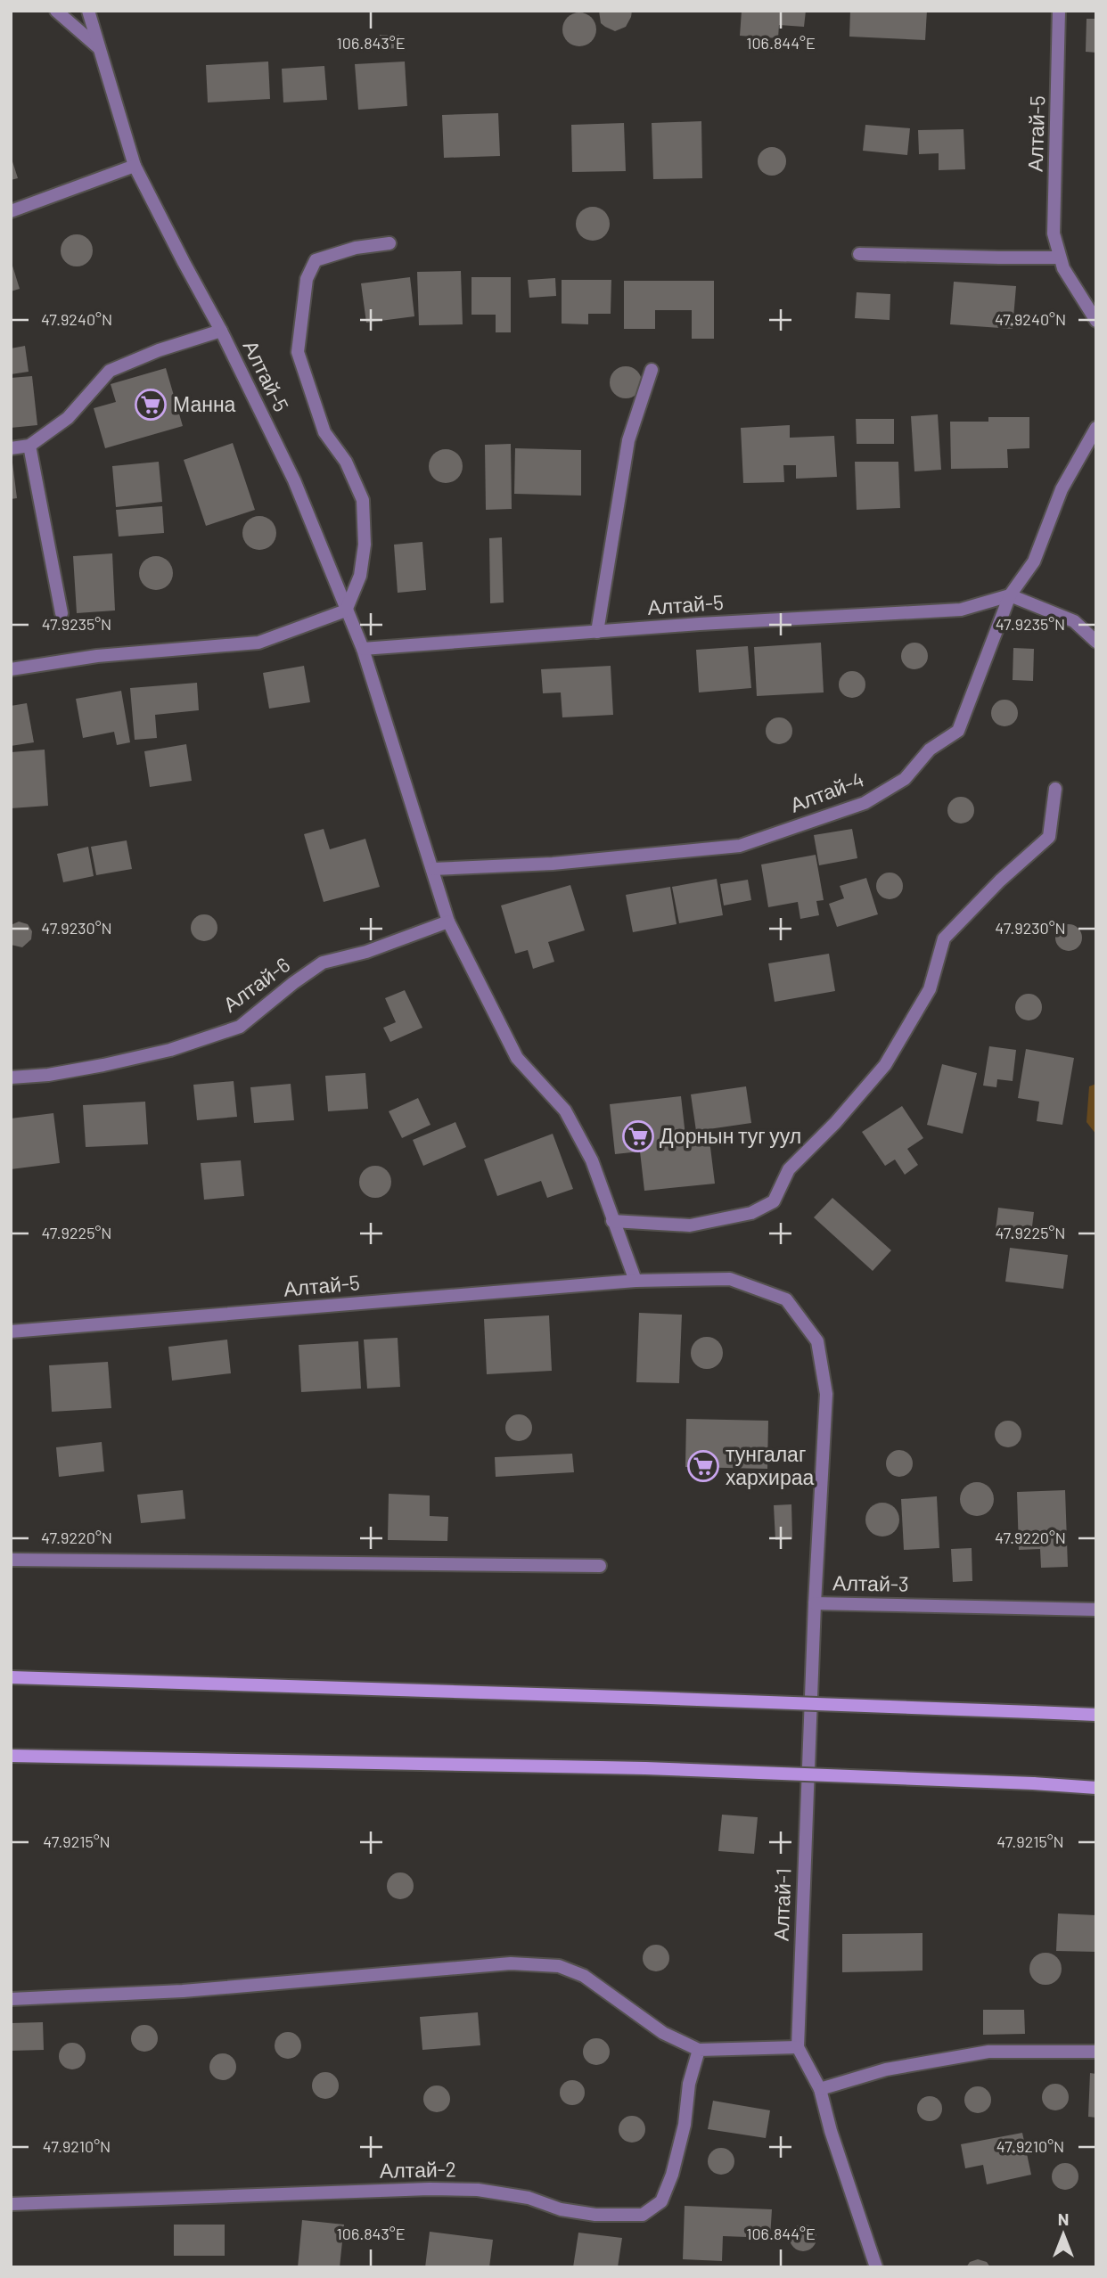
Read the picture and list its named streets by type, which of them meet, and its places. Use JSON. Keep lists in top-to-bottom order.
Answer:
{
  "streets": {
    "street": [
      "Алтай-5",
      "Алтай-4",
      "Алтай-6",
      "Алтай-3",
      "Алтай-1",
      "Алтай-2"
    ]
  },
  "crossings": [
    ["Алтай-5", "Алтай-4"],
    ["Алтай-5", "Алтай-3"],
    ["Алтай-3", "Алтай-1"]
  ],
  "places": {
    "supermarket": ["Манна", "Дорнын туг уул", "тунгалаг хархираа"]
  },
  "north": "top",
  "coordinates": [
    "106.843°E",
    "106.844°E",
    "47.9240°N",
    "47.9235°N",
    "47.9230°N",
    "47.9225°N",
    "47.9220°N",
    "47.9215°N",
    "47.9210°N"
  ]
}
